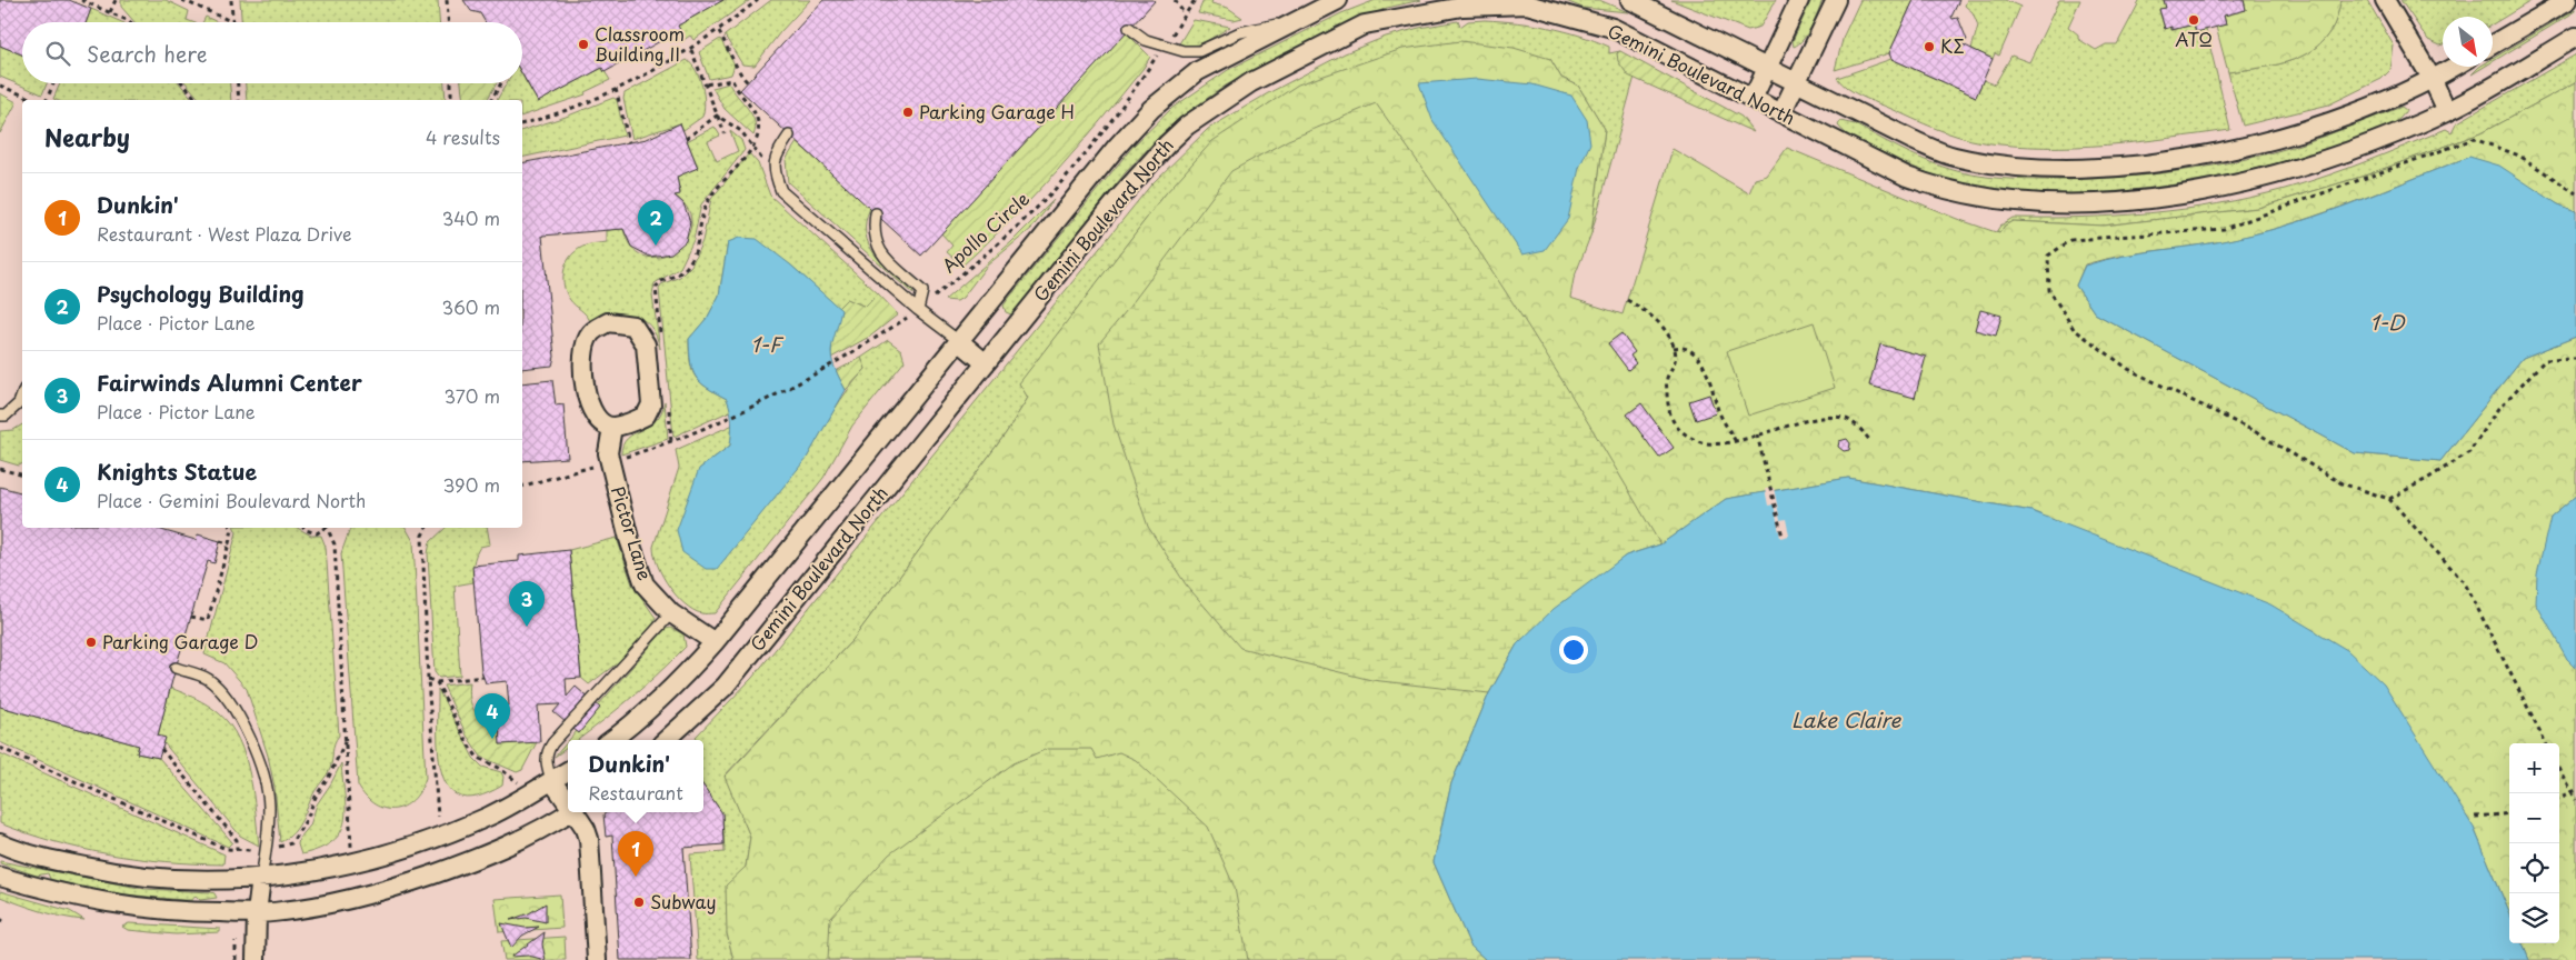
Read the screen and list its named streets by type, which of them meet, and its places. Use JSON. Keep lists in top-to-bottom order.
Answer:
{
  "streets": {
    "street": ["Gemini Boulevard North", "Pictor Lane"],
    "path": ["Apollo Circle"]
  },
  "crossings": [
    ["Gemini Boulevard North", "Pictor Lane"]
  ],
  "water": ["1-D", "1-F", "Lake Claire"],
  "places": [
    "ΑΤΩ",
    "Classroom Building II",
    "ΚΣ",
    "Parking Garage H",
    "Parking Garage D",
    "Subway"
  ],
  "north": "bottom right",
  "page": {
    "search": "Search here",
    "heading": ["Nearby", "4 results"],
    "list": [
      {
        "mark": "1",
        "name": "Dunkin'",
        "note": "Restaurant · West Plaza Drive",
        "value": "340 m"
      },
      {
        "mark": "2",
        "name": "Psychology Building",
        "note": "Place · Pictor Lane",
        "value": "360 m"
      },
      {
        "mark": "3",
        "name": "Fairwinds Alumni Center",
        "note": "Place · Pictor Lane",
        "value": "370 m"
      },
      {
        "mark": "4",
        "name": "Knights Statue",
        "note": "Place · Gemini Boulevard North",
        "value": "390 m"
      }
    ],
    "pins": [
      "2",
      "3",
      "4",
      "1"
    ],
    "popup": ["Dunkin'", "Restaurant"],
    "map_buttons": ["+", "−"]
  }
}
